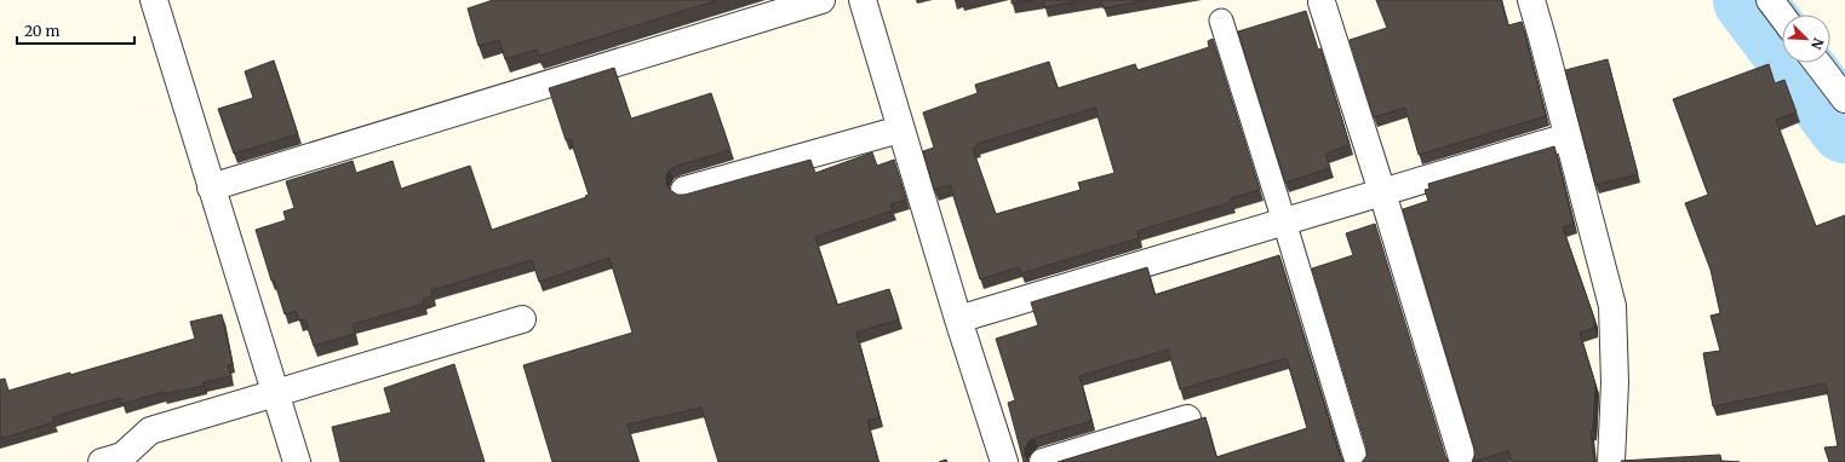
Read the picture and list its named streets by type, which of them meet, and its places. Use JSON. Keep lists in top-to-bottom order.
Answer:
{
  "scale_bar": "20 m",
  "north": "bottom right"
}
